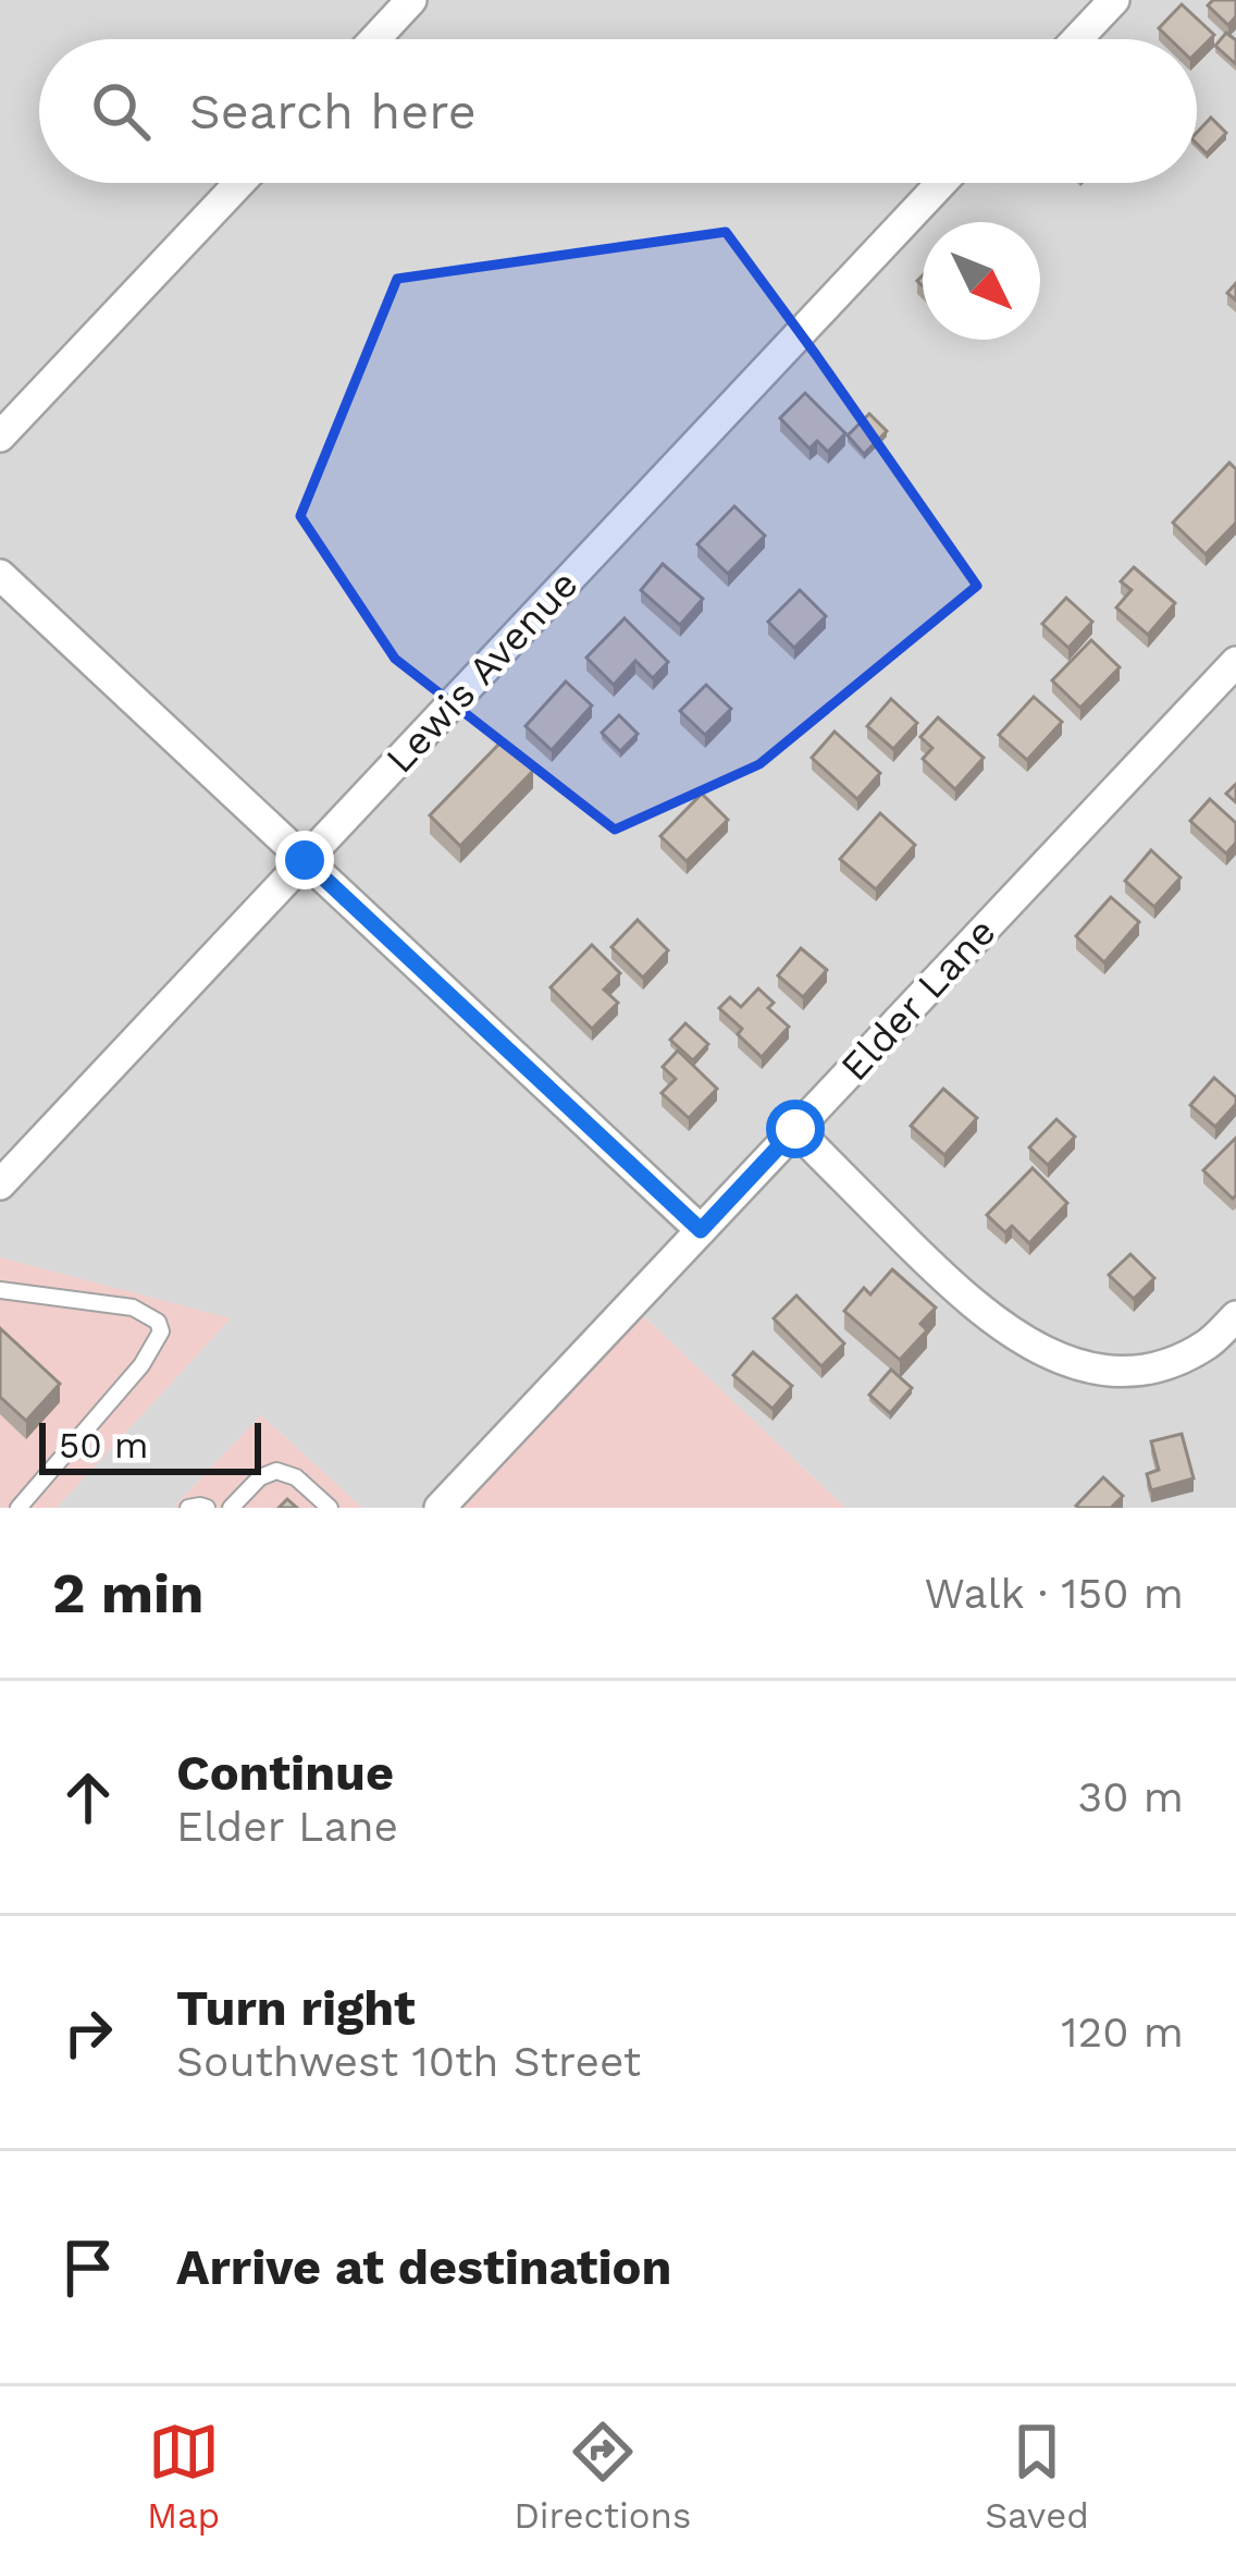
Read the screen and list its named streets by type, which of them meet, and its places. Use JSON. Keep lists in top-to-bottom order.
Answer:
{
  "streets": {
    "street": ["Lewis Avenue", "Elder Lane"]
  },
  "scale_bar": "50 m",
  "north": "bottom right",
  "page": {
    "search": "Search here",
    "scale": "50 m",
    "heading": ["2 min", "Walk · 150 m"],
    "list": [
      ["Continue", "Elder Lane", "30 m"],
      ["Turn right", "Southwest 10th Street", "120 m"],
      "Arrive at destination"
    ],
    "nav": ["Map", "Directions", "Saved"]
  }
}
